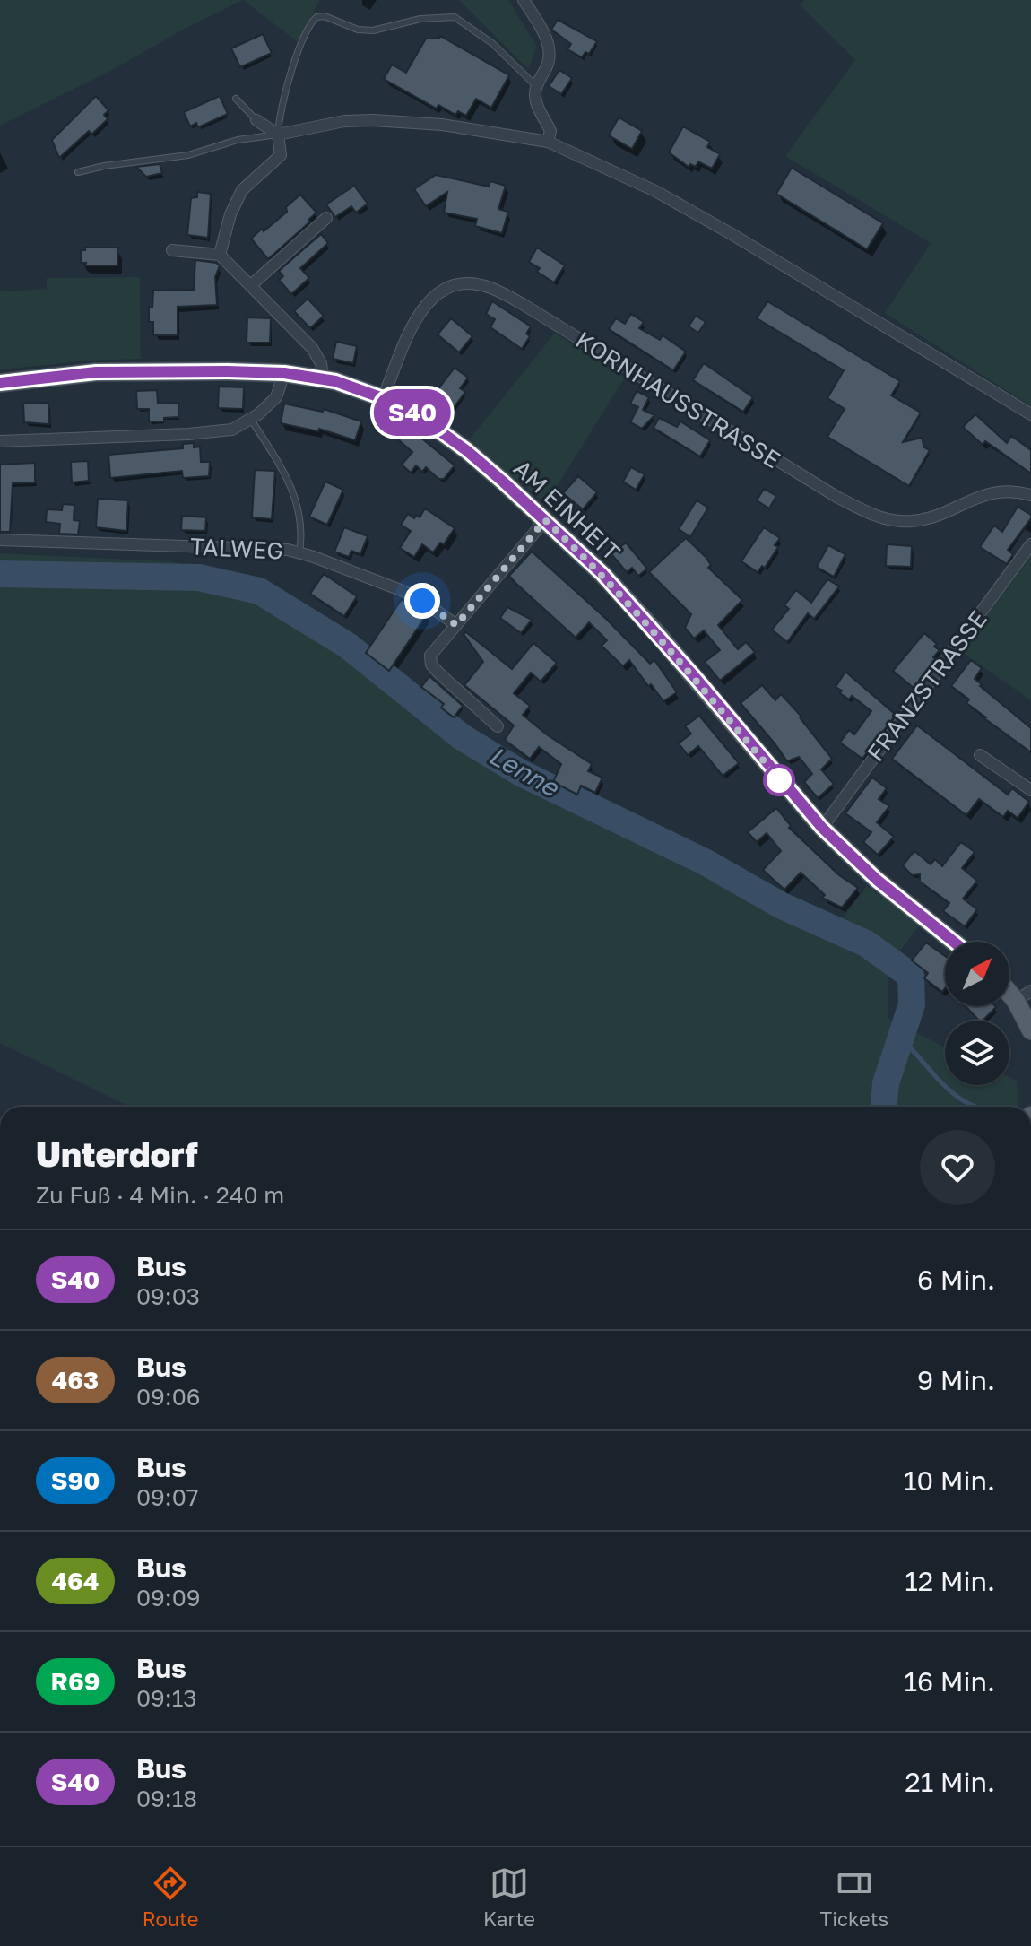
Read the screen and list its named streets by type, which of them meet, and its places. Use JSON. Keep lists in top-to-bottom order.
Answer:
{
  "streets": {
    "main road": ["AM EINHEIT"],
    "street": ["KORNHAUSSTRASSE", "TALWEG", "FRANZSTRASSE"]
  },
  "crossings": [
    ["KORNHAUSSTRASSE", "AM EINHEIT"],
    ["AM EINHEIT", "FRANZSTRASSE"]
  ],
  "water": ["Lenne"],
  "lines": ["bus line S40"],
  "north": "top right",
  "page": {
    "on_map": "S40",
    "heading": ["Unterdorf", "Zu Fuß · 4 Min. · 240 m"],
    "list": [
      {
        "mark": "S40",
        "name": "Bus",
        "note": "09:03",
        "value": "6 Min."
      },
      {
        "mark": "463",
        "name": "Bus",
        "note": "09:06",
        "value": "9 Min."
      },
      {
        "mark": "S90",
        "name": "Bus",
        "note": "09:07",
        "value": "10 Min."
      },
      {
        "mark": "464",
        "name": "Bus",
        "note": "09:09",
        "value": "12 Min."
      },
      {
        "mark": "R69",
        "name": "Bus",
        "note": "09:13",
        "value": "16 Min."
      },
      {
        "mark": "S40",
        "name": "Bus",
        "note": "09:18",
        "value": "21 Min."
      }
    ],
    "tabs": ["Route", "Karte", "Tickets"]
  }
}
